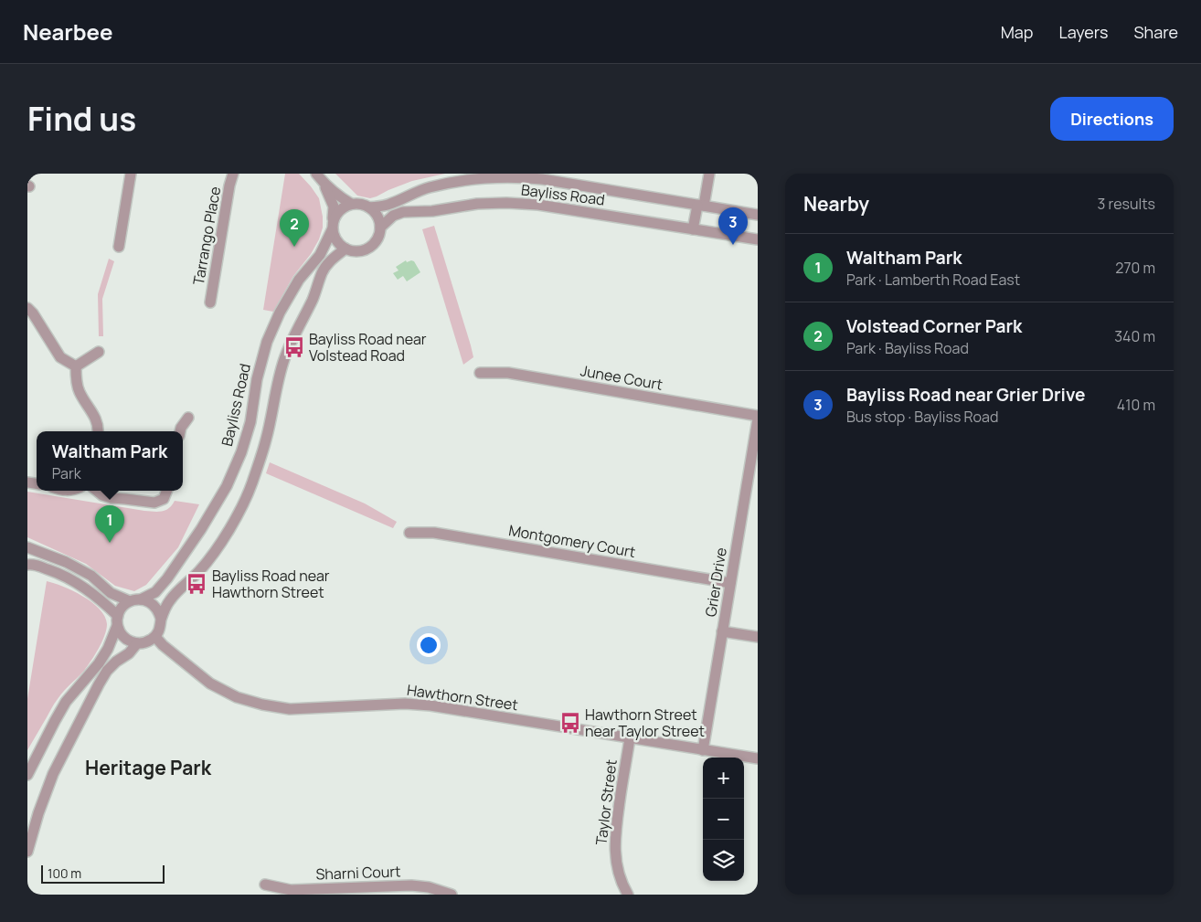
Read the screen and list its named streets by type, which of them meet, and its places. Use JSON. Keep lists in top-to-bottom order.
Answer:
{
  "streets": {
    "street": [
      "Bayliss Road",
      "Tarrango Place",
      "Junee Court",
      "Montgomery Court",
      "Grier Drive",
      "Hawthorn Street",
      "Taylor Street",
      "Sharni Court"
    ]
  },
  "crossings": [
    ["Bayliss Road", "Hawthorn Street"],
    ["Junee Court", "Grier Drive"],
    ["Montgomery Court", "Grier Drive"],
    ["Grier Drive", "Hawthorn Street"],
    ["Hawthorn Street", "Taylor Street"]
  ],
  "districts": ["Heritage Park"],
  "places": {
    "bus stop": ["Bayliss Road near Volstead Road", "Bayliss Road near Hawthorn Street", "Hawthorn Street near Taylor Street"]
  },
  "scale_bar": "100 m",
  "page": {
    "header": "Nearbee",
    "nav": ["Map", "Layers", "Share"],
    "title": "Find us",
    "buttons": "Directions",
    "heading": ["Nearby", "3 results"],
    "pins": ["3", "2", "1"],
    "list": [
      {
        "mark": "1",
        "name": "Waltham Park",
        "note": "Park · Lamberth Road East",
        "value": "270 m"
      },
      {
        "mark": "2",
        "name": "Volstead Corner Park",
        "note": "Park · Bayliss Road",
        "value": "340 m"
      },
      {
        "mark": "3",
        "name": "Bayliss Road near Grier Drive",
        "note": "Bus stop · Bayliss Road",
        "value": "410 m"
      }
    ],
    "popup": ["Waltham Park", "Park"],
    "map_buttons": ["+", "−"],
    "scale": "100 m"
  }
}
